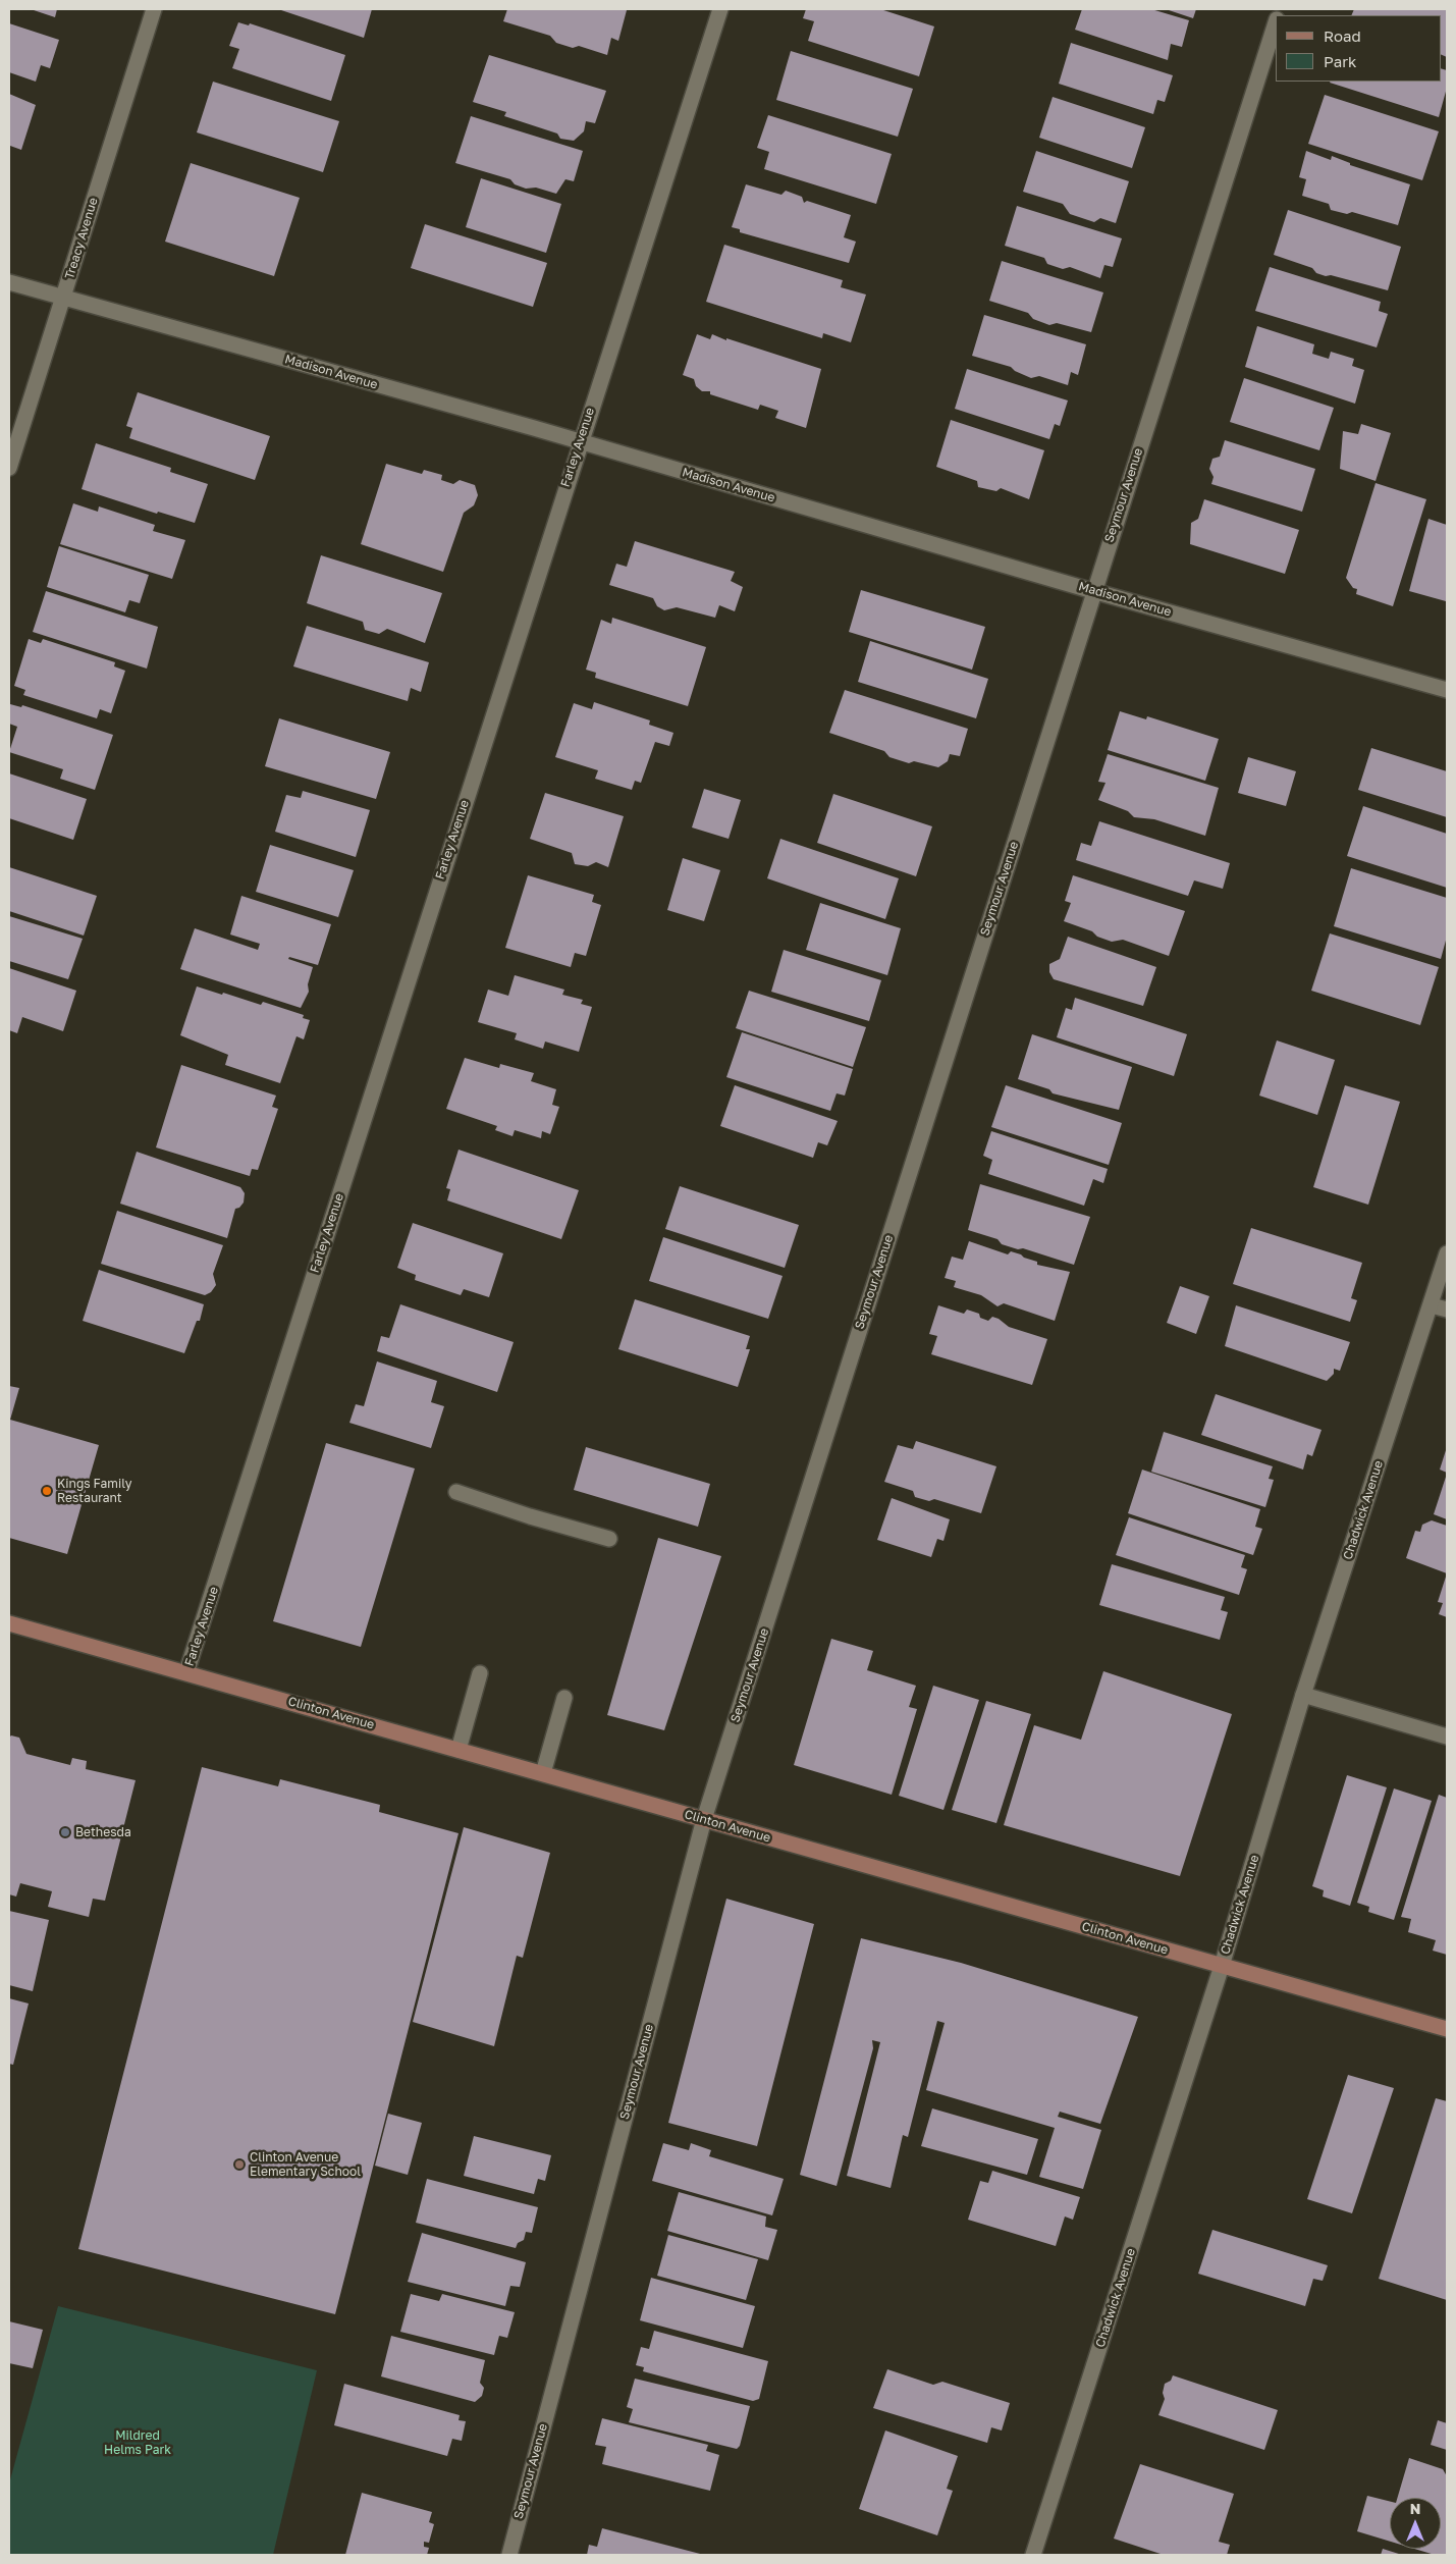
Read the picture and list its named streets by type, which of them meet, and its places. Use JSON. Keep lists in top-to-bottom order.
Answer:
{
  "streets": {
    "main road": ["Clinton Avenue"],
    "street": [
      "Treacy Avenue",
      "Madison Avenue",
      "Farley Avenue",
      "Seymour Avenue",
      "Chadwick Avenue"
    ]
  },
  "crossings": [
    ["Treacy Avenue", "Madison Avenue"],
    ["Madison Avenue", "Farley Avenue"],
    ["Madison Avenue", "Seymour Avenue"],
    ["Farley Avenue", "Clinton Avenue"],
    ["Seymour Avenue", "Clinton Avenue"],
    ["Chadwick Avenue", "Clinton Avenue"]
  ],
  "parks": ["Mildred Helms Park"],
  "places": ["Kings Family Restaurant", "Bethesda", "Clinton Avenue Elementary School"],
  "legend": ["Road", "Park"],
  "north": "top"
}
